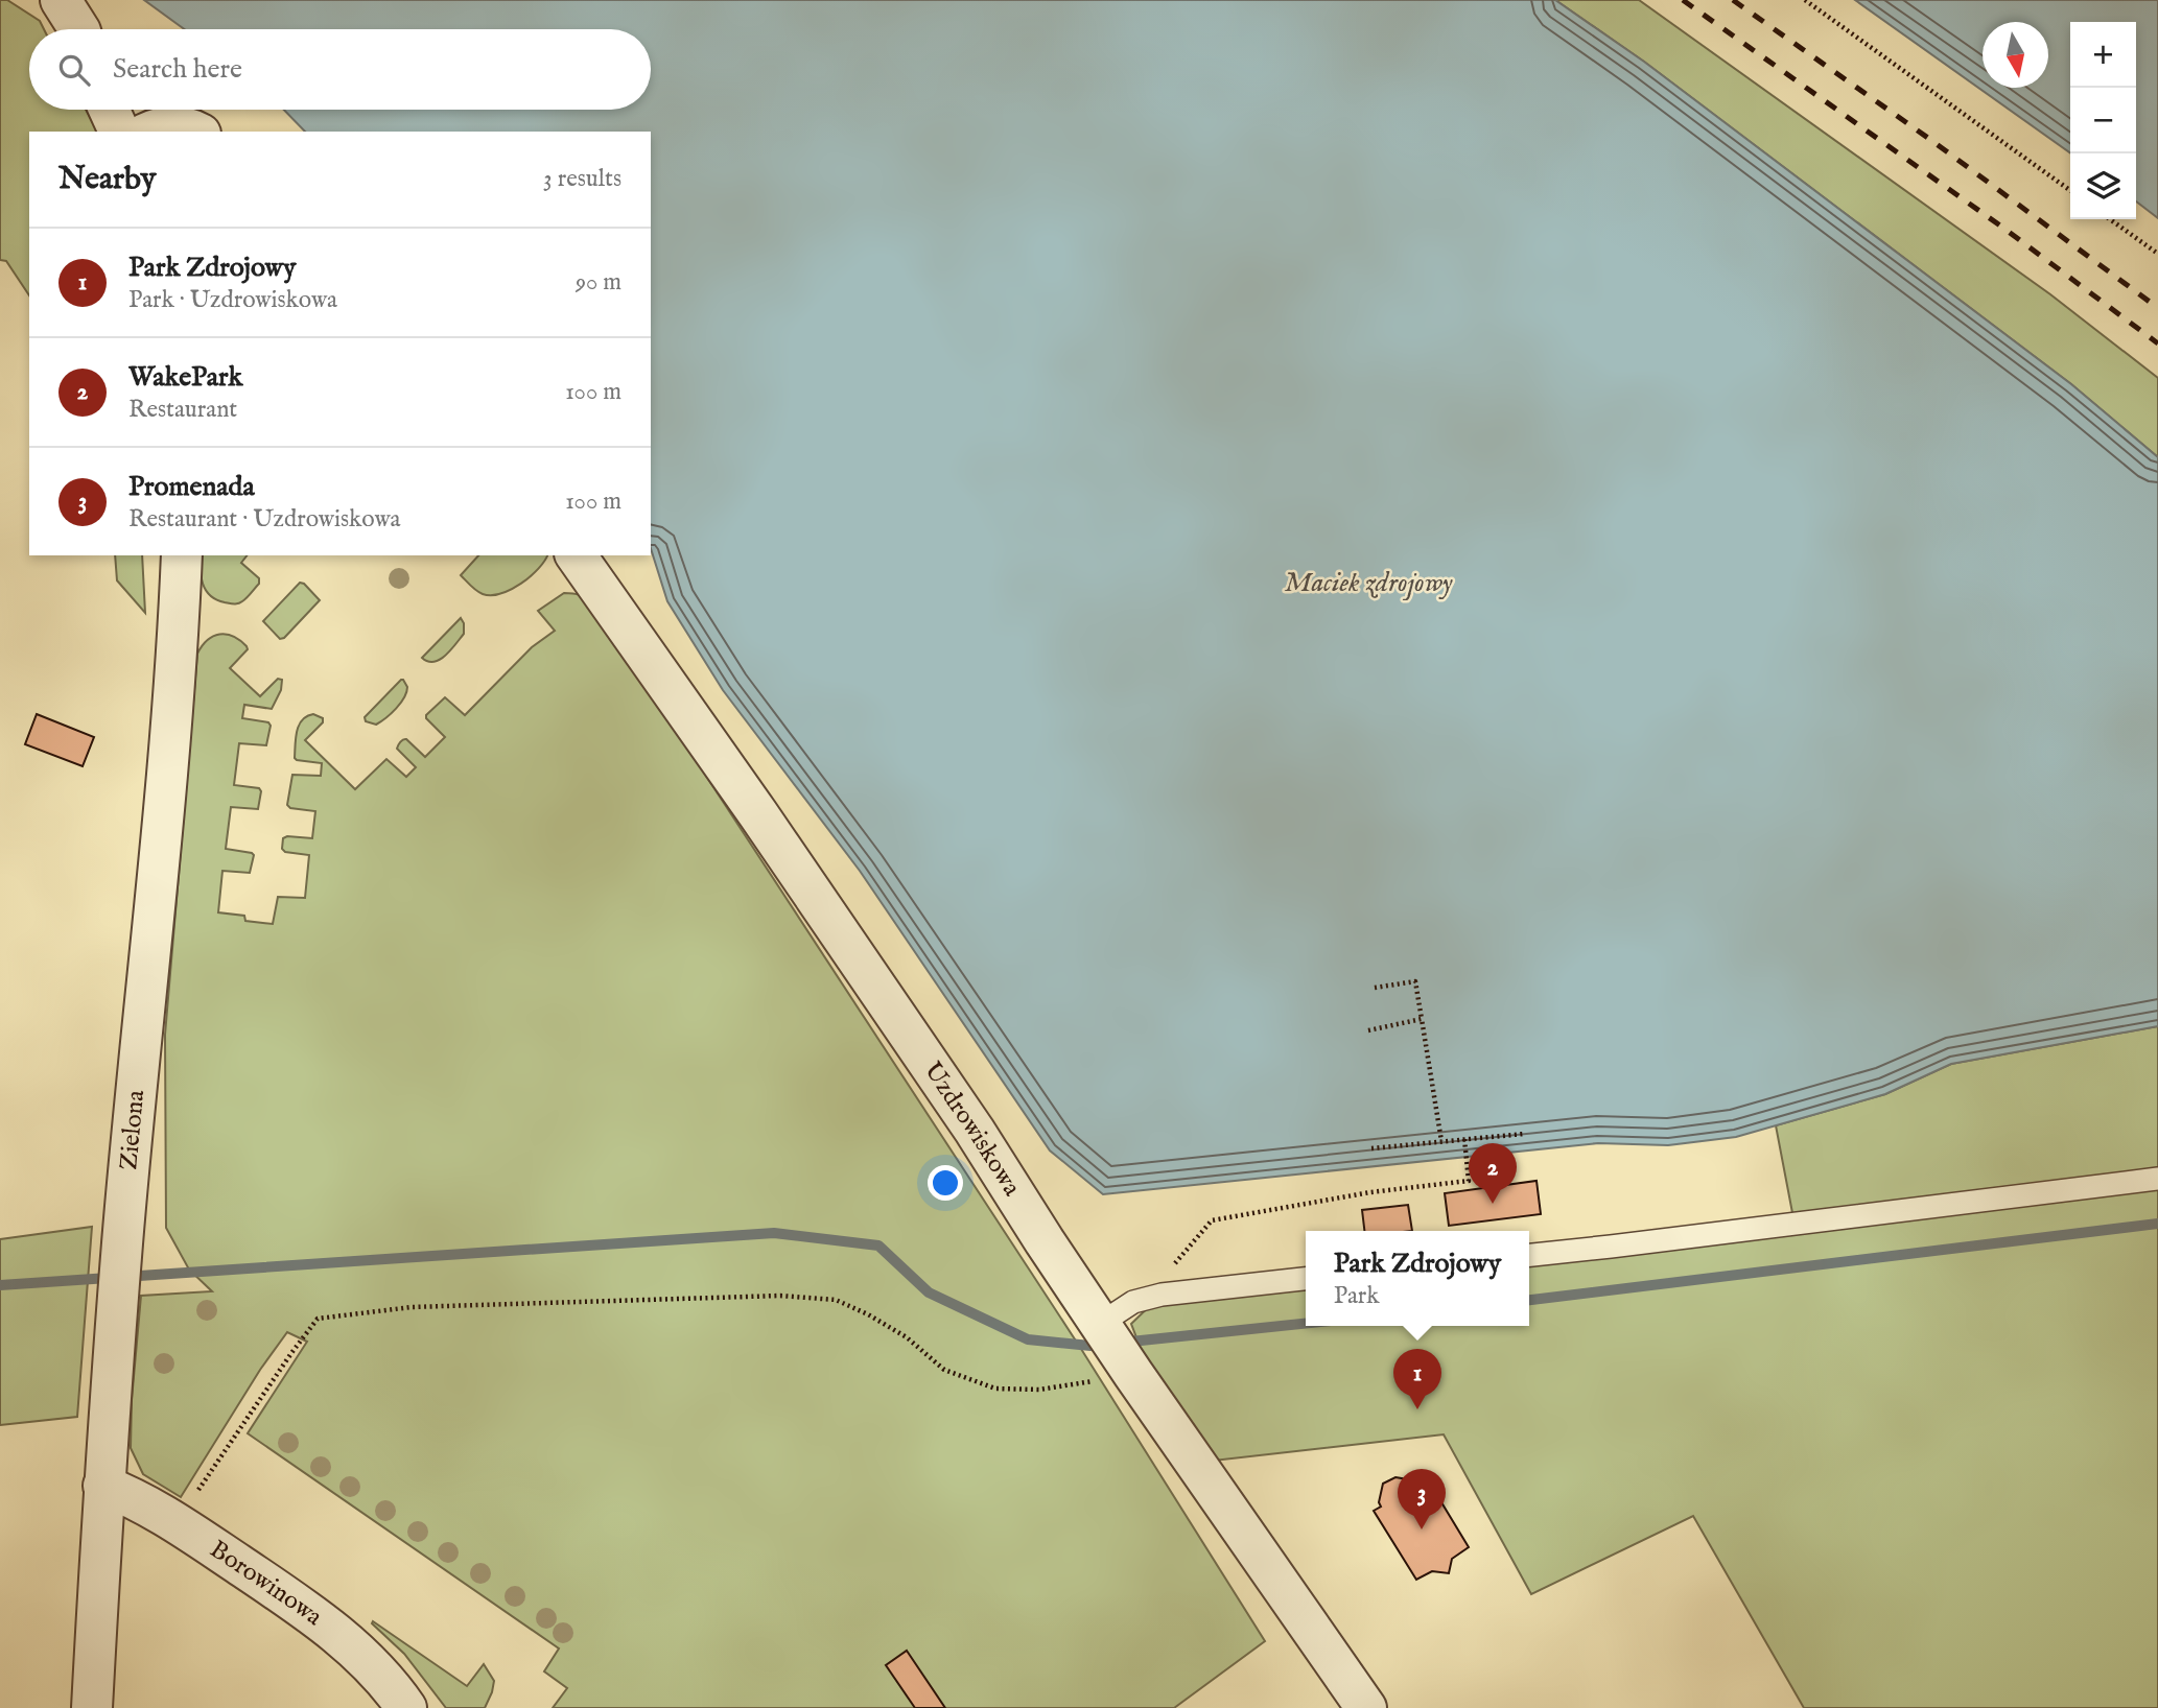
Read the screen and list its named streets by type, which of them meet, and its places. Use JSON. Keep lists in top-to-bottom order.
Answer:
{
  "streets": {
    "street": ["Uzdrowiskowa", "Zielona", "Borowinowa"]
  },
  "crossings": [
    ["Zielona", "Borowinowa"]
  ],
  "water": ["Maciek zdrojowy"],
  "north": "bottom",
  "page": {
    "map_buttons": ["+", "−"],
    "search": "Search here",
    "heading": ["Nearby", "3 results"],
    "list": [
      {
        "mark": "1",
        "name": "Park Zdrojowy",
        "note": "Park · Uzdrowiskowa",
        "value": "90 m"
      },
      {
        "mark": "2",
        "name": "WakePark",
        "note": "Restaurant",
        "value": "100 m"
      },
      {
        "mark": "3",
        "name": "Promenada",
        "note": "Restaurant · Uzdrowiskowa",
        "value": "100 m"
      }
    ],
    "pins": ["2", "1", "3"],
    "popup": ["Park Zdrojowy", "Park"]
  }
}
